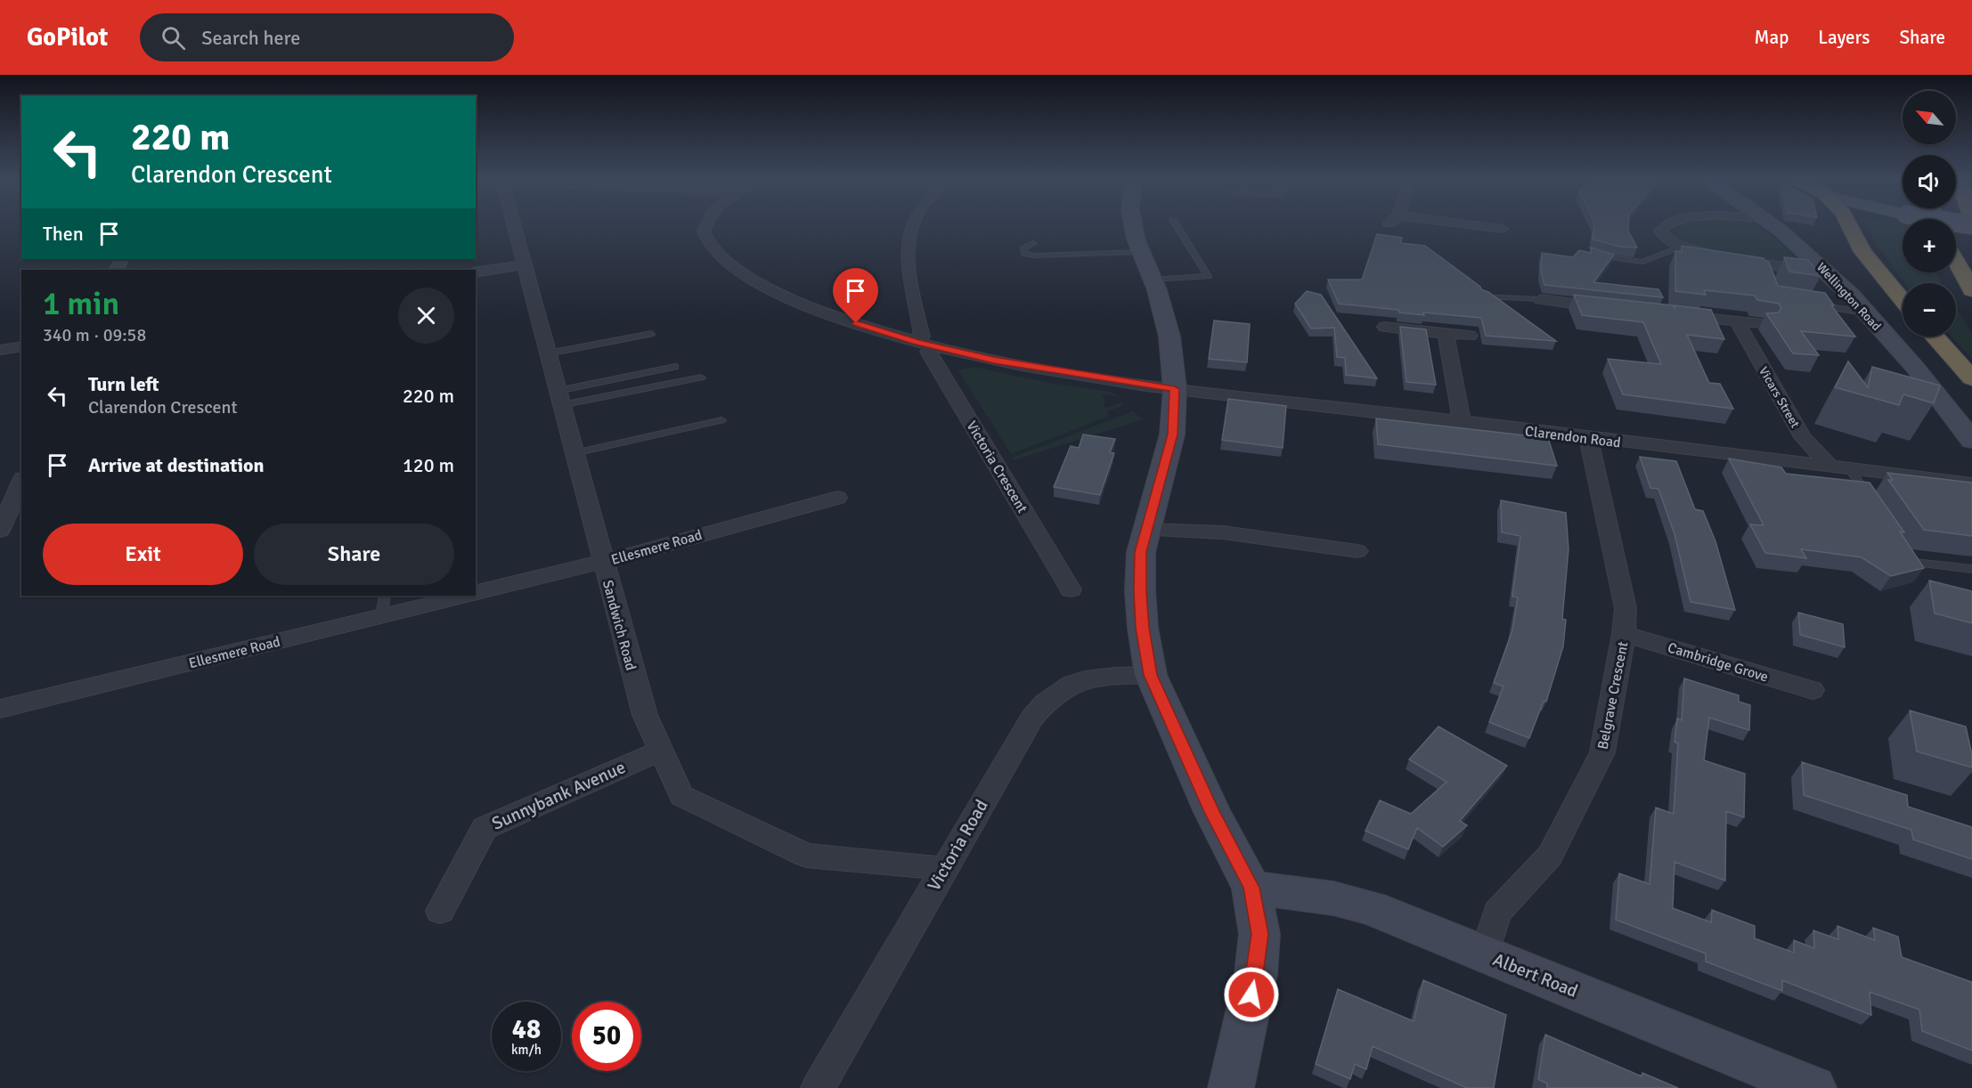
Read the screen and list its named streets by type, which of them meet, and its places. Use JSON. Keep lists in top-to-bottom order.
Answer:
{
  "streets": {
    "main road": ["Wellington Road", "Albert Road"],
    "street": [
      "Vicars Street",
      "Clarendon Road",
      "Victoria Crescent",
      "Ellesmere Road",
      "Sandwich Road",
      "Cambridge Grove",
      "Belgrave Crescent",
      "Sunnybank Avenue",
      "Victoria Road"
    ]
  },
  "crossings": [
    ["Vicars Street", "Clarendon Road"],
    ["Clarendon Road", "Victoria Crescent"],
    ["Clarendon Road", "Belgrave Crescent"],
    ["Ellesmere Road", "Sandwich Road"],
    ["Sandwich Road", "Sunnybank Avenue"],
    ["Sandwich Road", "Victoria Road"],
    ["Cambridge Grove", "Belgrave Crescent"],
    ["Belgrave Crescent", "Albert Road"]
  ],
  "north": "top left",
  "page": {
    "header": "GoPilot",
    "search": "Search here",
    "nav": ["Map", "Layers", "Share"],
    "map_buttons": ["+", "−"],
    "turn": ["220 m", "Clarendon Crescent"],
    "then": "Then",
    "heading": ["1 min", "340 m · 09:58"],
    "list": [
      {
        "name": "Turn left",
        "note": "Clarendon Crescent",
        "value": "220 m"
      },
      {
        "name": "Arrive at destination",
        "value": "120 m"
      }
    ],
    "buttons": ["Exit", "Share"],
    "speed": "48 km/h",
    "limit": "50"
  }
}
